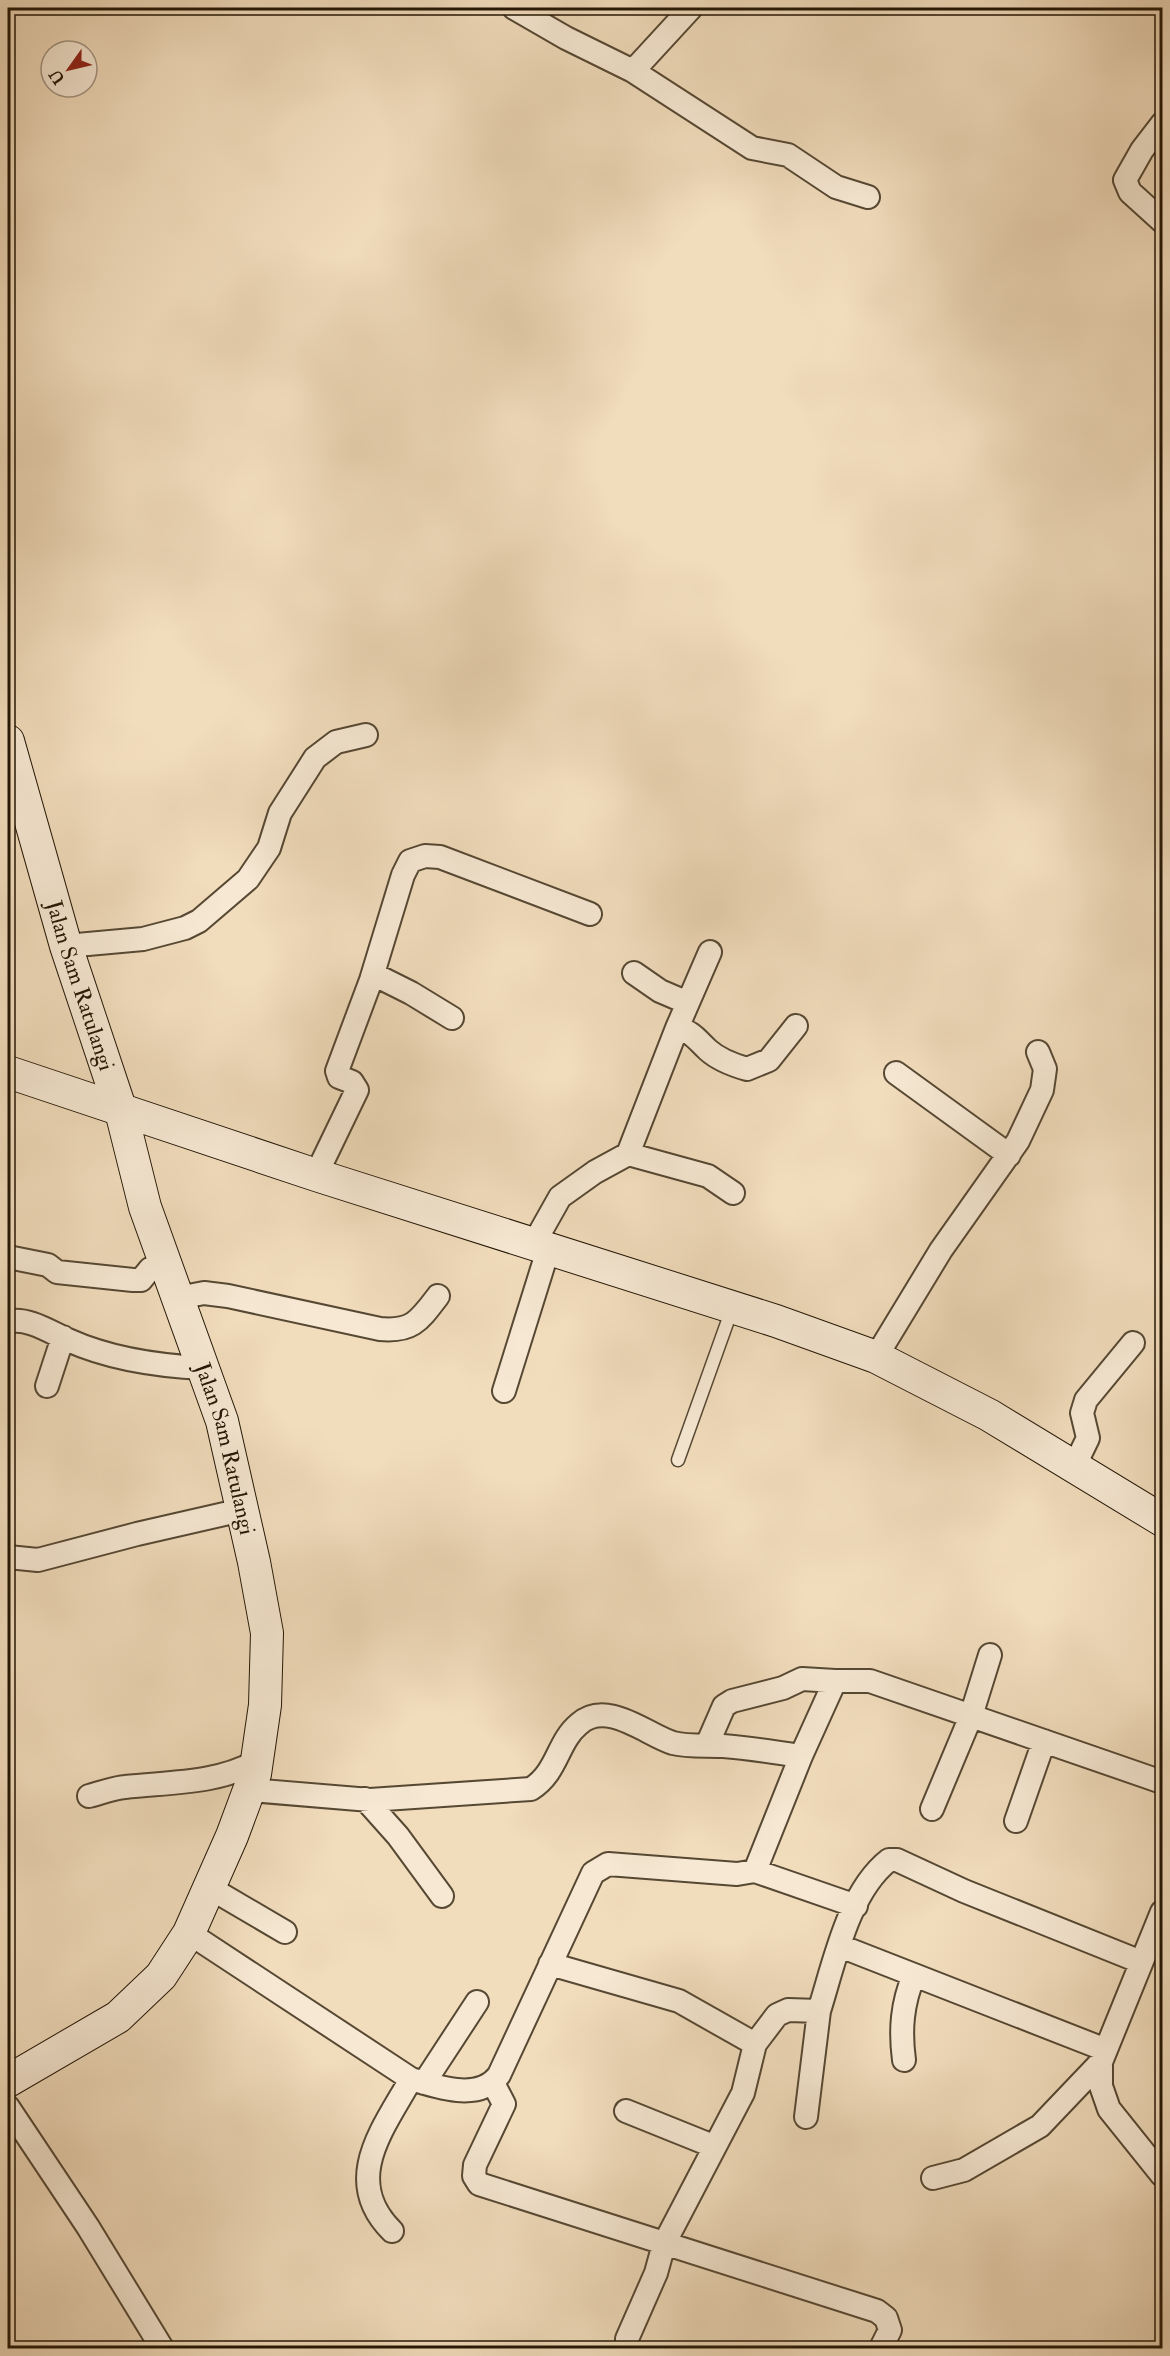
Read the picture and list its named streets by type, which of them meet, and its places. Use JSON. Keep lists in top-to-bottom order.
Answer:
{
  "streets": {
    "street": ["Jalan Sam Ratulangi"]
  },
  "north": "bottom left"
}
